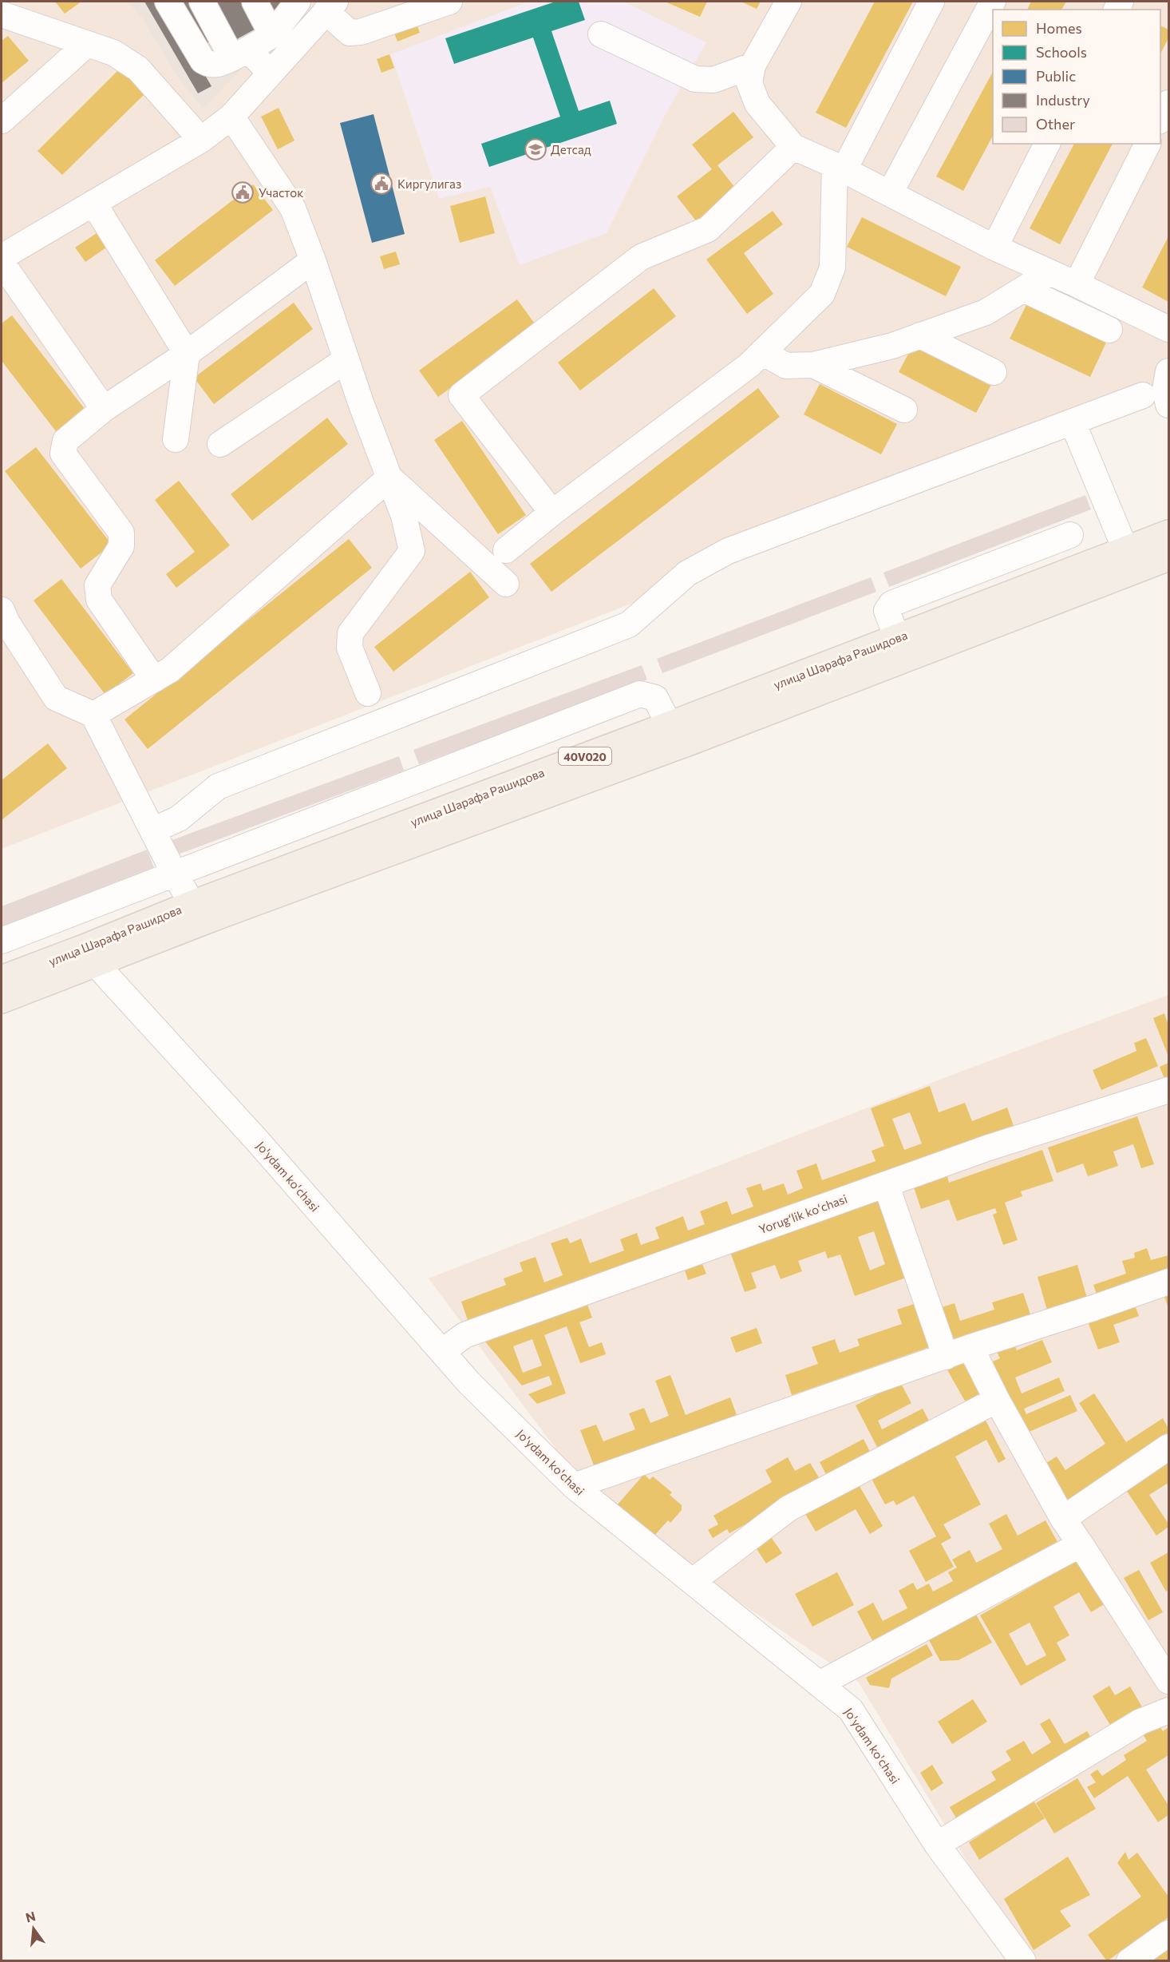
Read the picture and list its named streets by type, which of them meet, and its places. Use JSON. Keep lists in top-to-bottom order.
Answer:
{
  "streets": {
    "main road": ["улица Шарафа Рашидова", "40V020"],
    "street": ["Jo'ydam ko'chasi", "Yorugʻlik koʻchasi"]
  },
  "crossings": [
    ["улица Шарафа Рашидова", "Jo'ydam ko'chasi"],
    ["Jo'ydam ko'chasi", "Yorugʻlik koʻchasi"]
  ],
  "places": {
    "school or university": ["Детсад"],
    "public building": ["Киргулигаз", "Участок"]
  },
  "legend": [
    "Homes",
    "Schools",
    "Public",
    "Industry",
    "Other"
  ],
  "north": "top"
}
